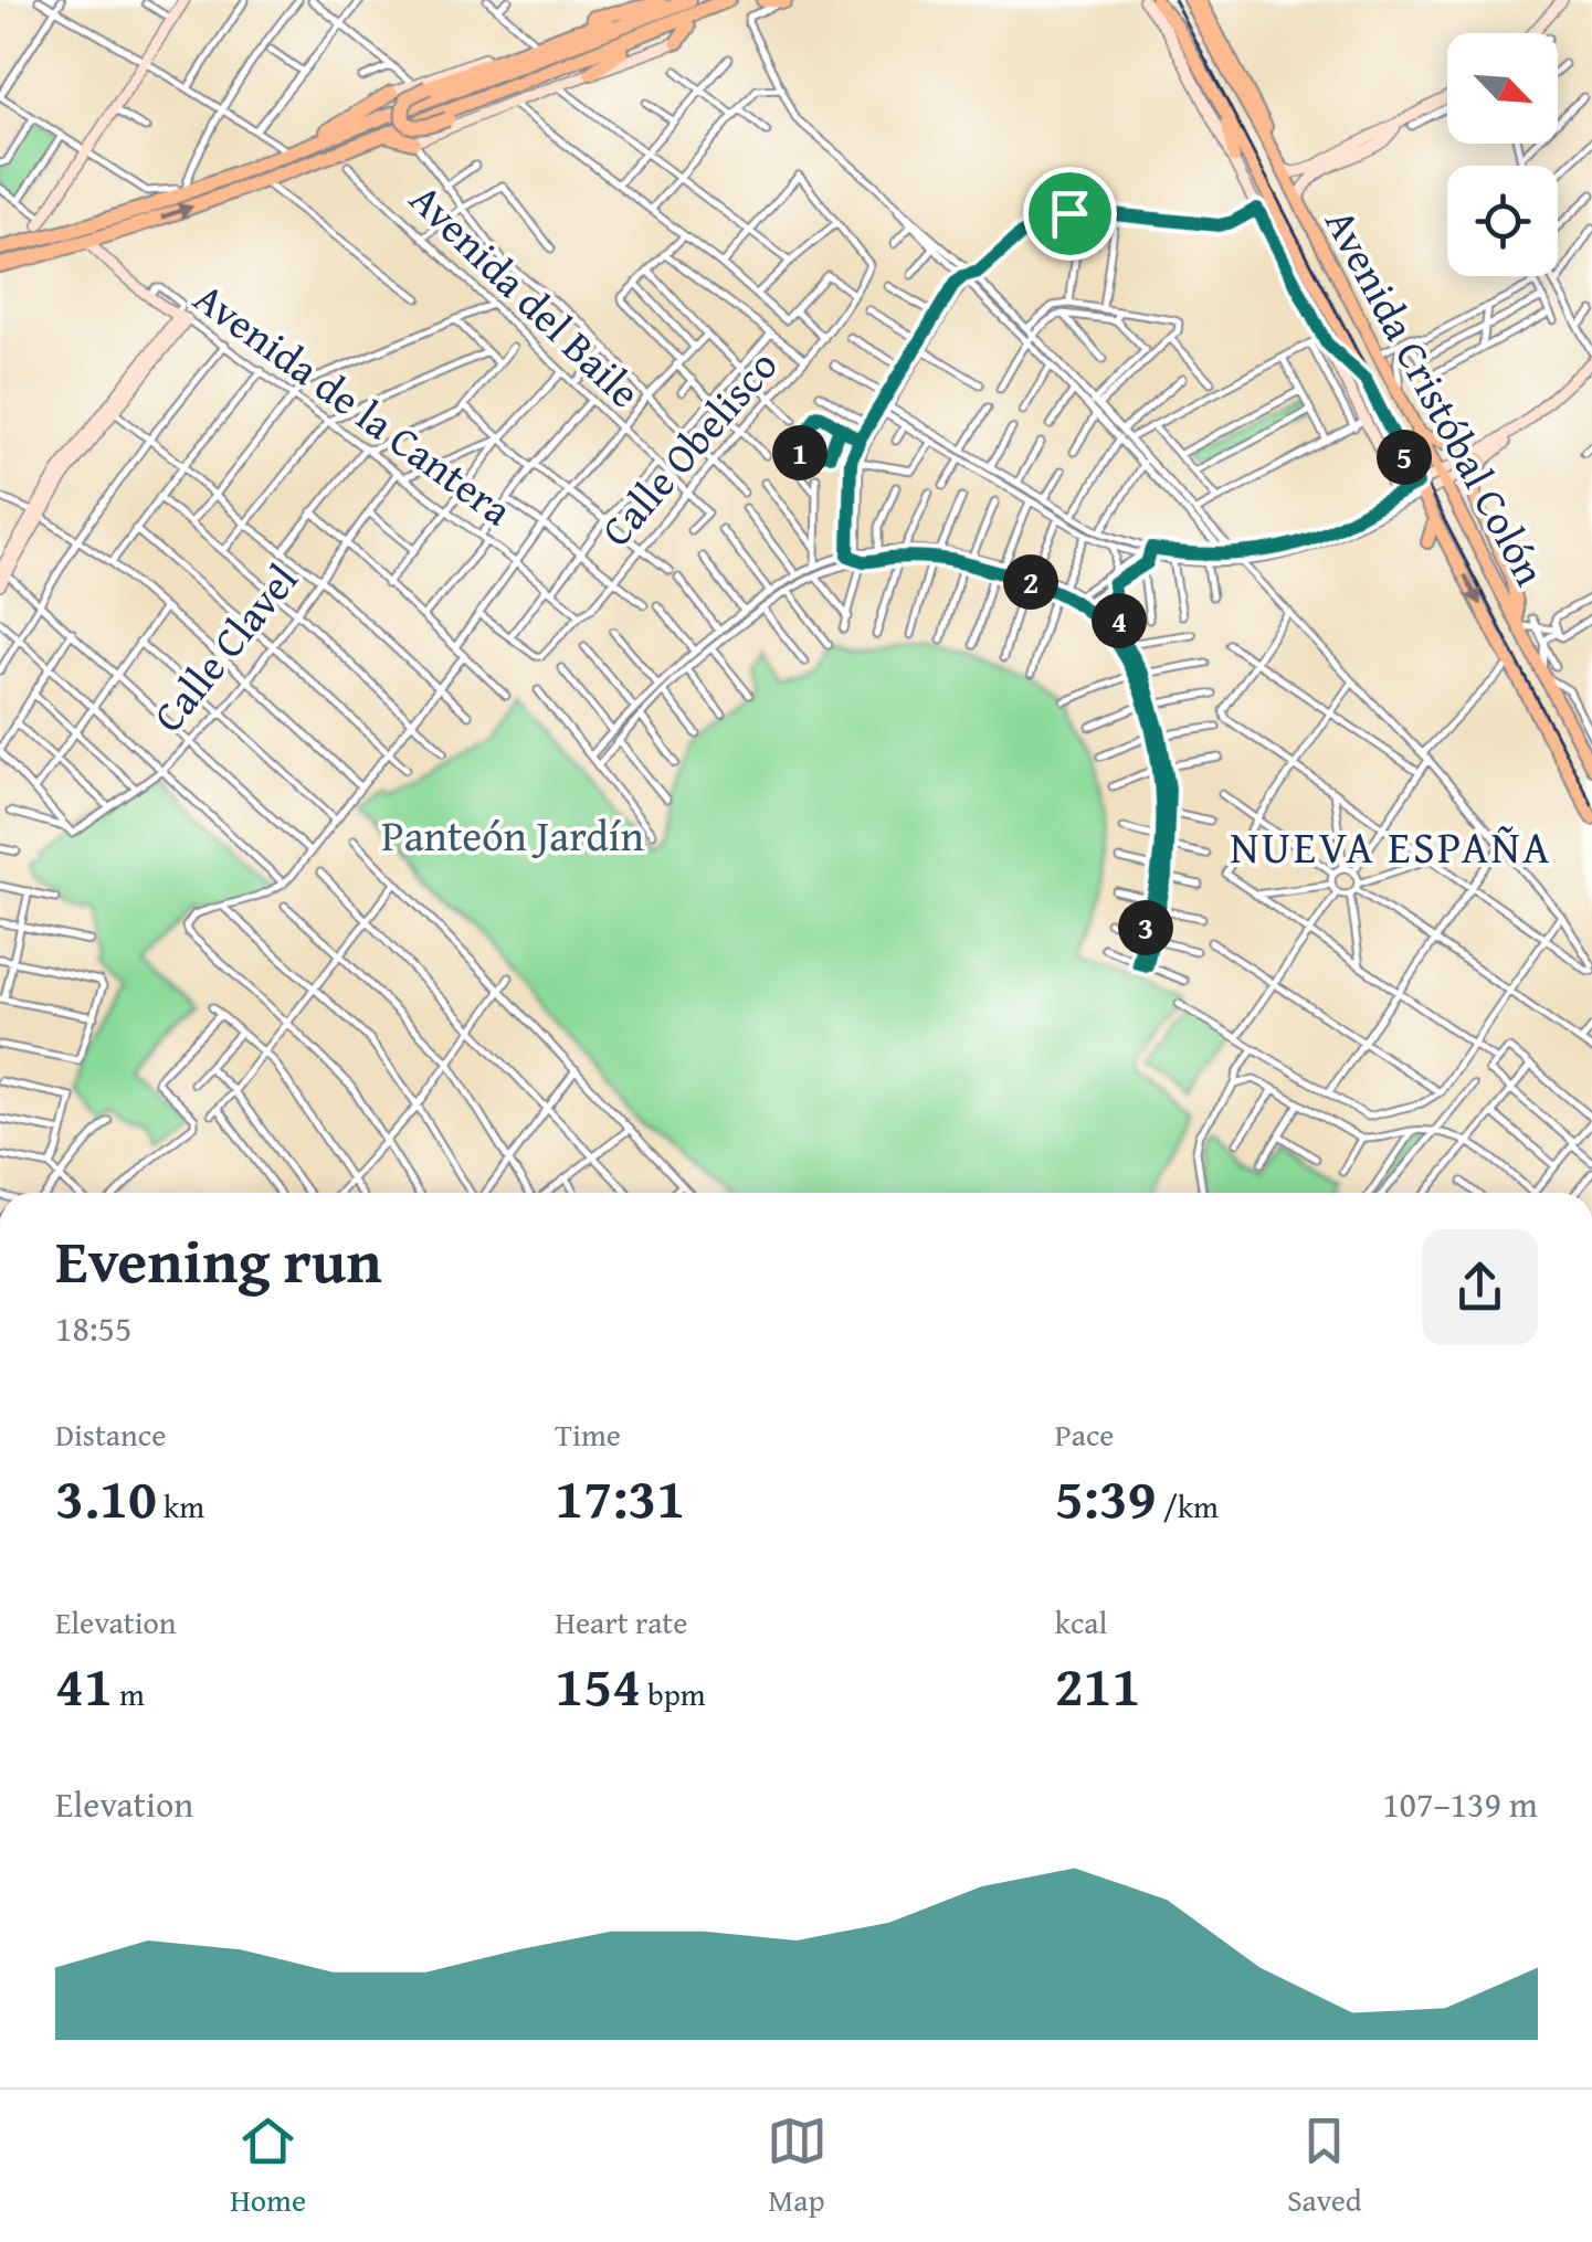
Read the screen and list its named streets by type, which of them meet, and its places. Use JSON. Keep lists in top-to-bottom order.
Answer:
{
  "streets": {
    "main road": ["Avenida Cristóbal Colón"],
    "street": [
      "Avenida del Baile",
      "Avenida de la Cantera",
      "Calle Obelisco",
      "Calle Clavel"
    ]
  },
  "crossings": [
    ["Avenida del Baile", "Calle Obelisco"],
    ["Avenida de la Cantera", "Calle Obelisco"],
    ["Avenida de la Cantera", "Calle Clavel"]
  ],
  "districts": ["NUEVA ESPAÑA"],
  "parks": ["Panteón Jardín"],
  "north": "bottom right",
  "page": {
    "pins": [
      "1",
      "5",
      "2",
      "4",
      "3"
    ],
    "heading": ["Evening run", "18:55"],
    "stats": [
      ["Distance", "3.10 km"],
      ["Time", "17:31"],
      ["Pace", "5:39 /km"],
      ["Elevation", "41 m"],
      ["Heart rate", "154 bpm"],
      ["kcal", "211"]
    ],
    "chart": ["Elevation", "107–139 m"],
    "tabs": ["Home", "Map", "Saved"]
  }
}
